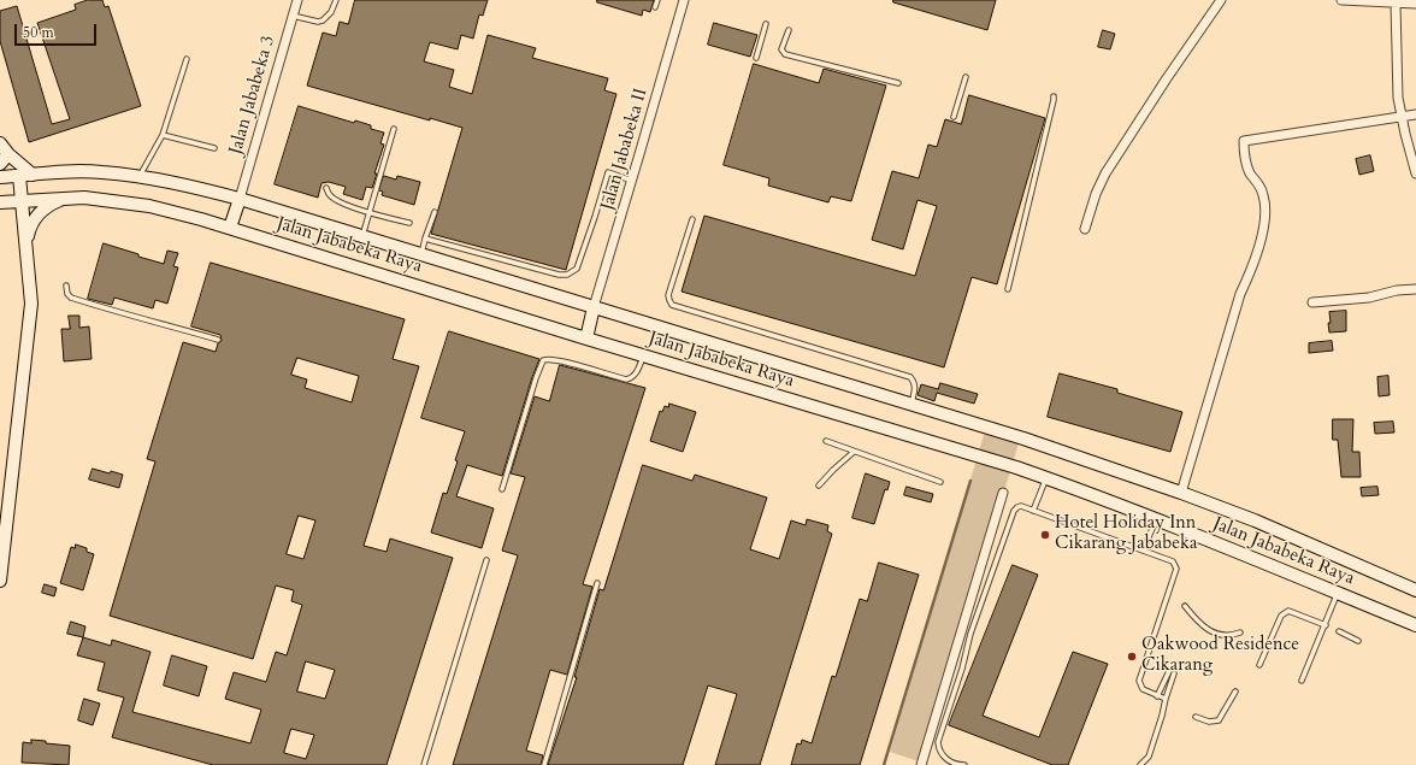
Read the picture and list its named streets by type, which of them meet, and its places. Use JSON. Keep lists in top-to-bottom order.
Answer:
{
  "streets": {
    "main road": ["Jalan Jababeka Raya"],
    "street": ["Jalan Jababeka 3", "Jalan Jababeka II"]
  },
  "crossings": [
    ["Jalan Jababeka 3", "Jalan Jababeka Raya"],
    ["Jalan Jababeka II", "Jalan Jababeka Raya"]
  ],
  "places": ["Hotel Holiday Inn Cikarang Jababeka", "Oakwood Residence Cikarang"],
  "scale_bar": "50 m"
}
